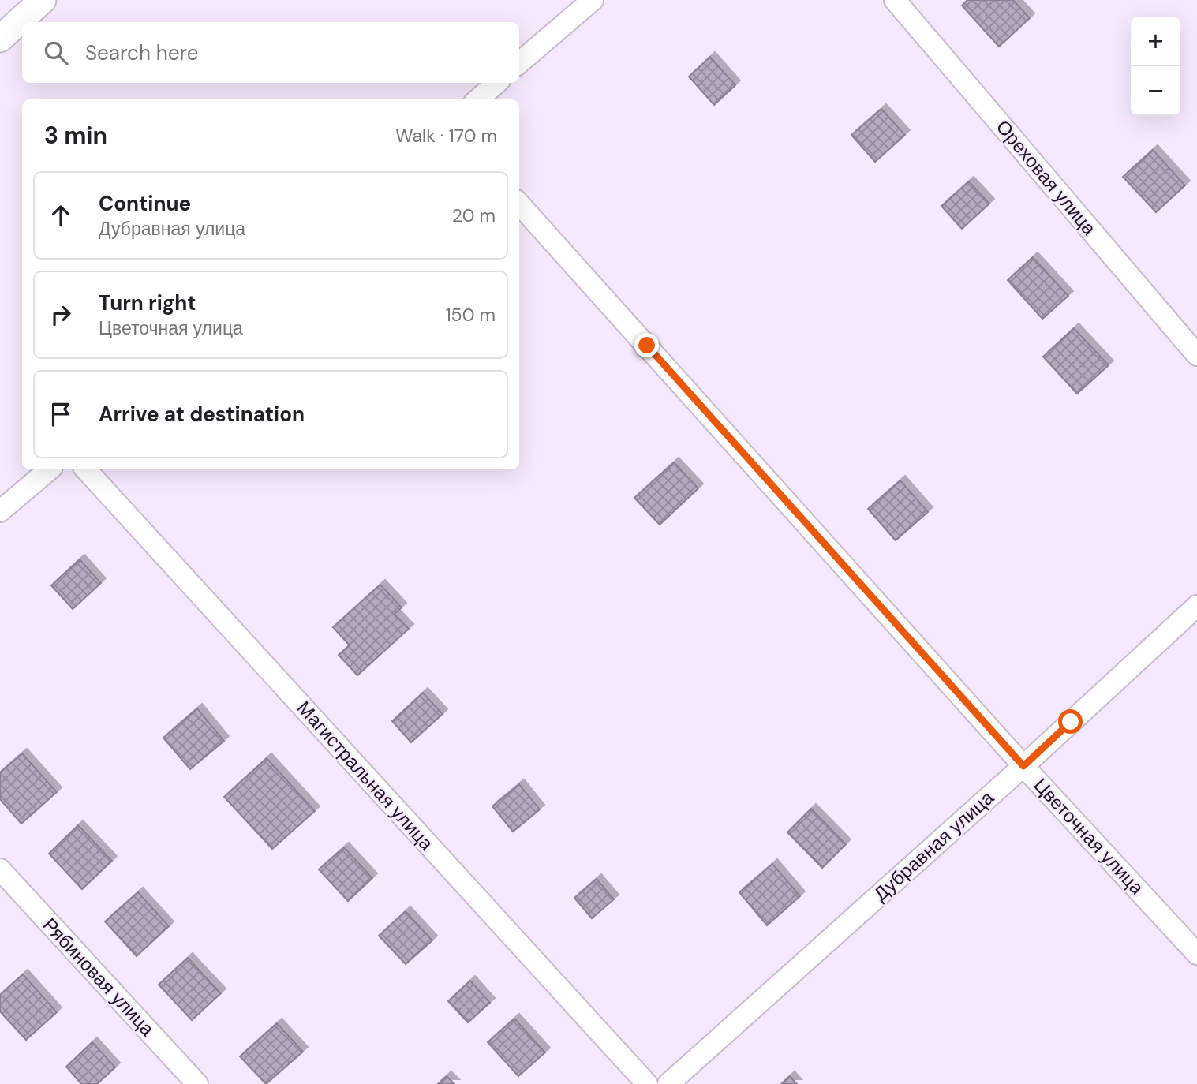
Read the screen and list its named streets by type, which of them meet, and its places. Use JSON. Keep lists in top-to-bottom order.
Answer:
{
  "streets": {
    "street": [
      "Ореховая улица",
      "Магистральная улица",
      "Цветочная улица",
      "Дубравная улица",
      "Рябиновая улица"
    ]
  },
  "crossings": [
    ["Цветочная улица", "Дубравная улица"]
  ],
  "page": {
    "map_buttons": ["+", "−"],
    "search": "Search here",
    "heading": ["3 min", "Walk · 170 m"],
    "list": [
      ["Continue", "Дубравная улица", "20 m"],
      ["Turn right", "Цветочная улица", "150 m"],
      "Arrive at destination"
    ]
  }
}
